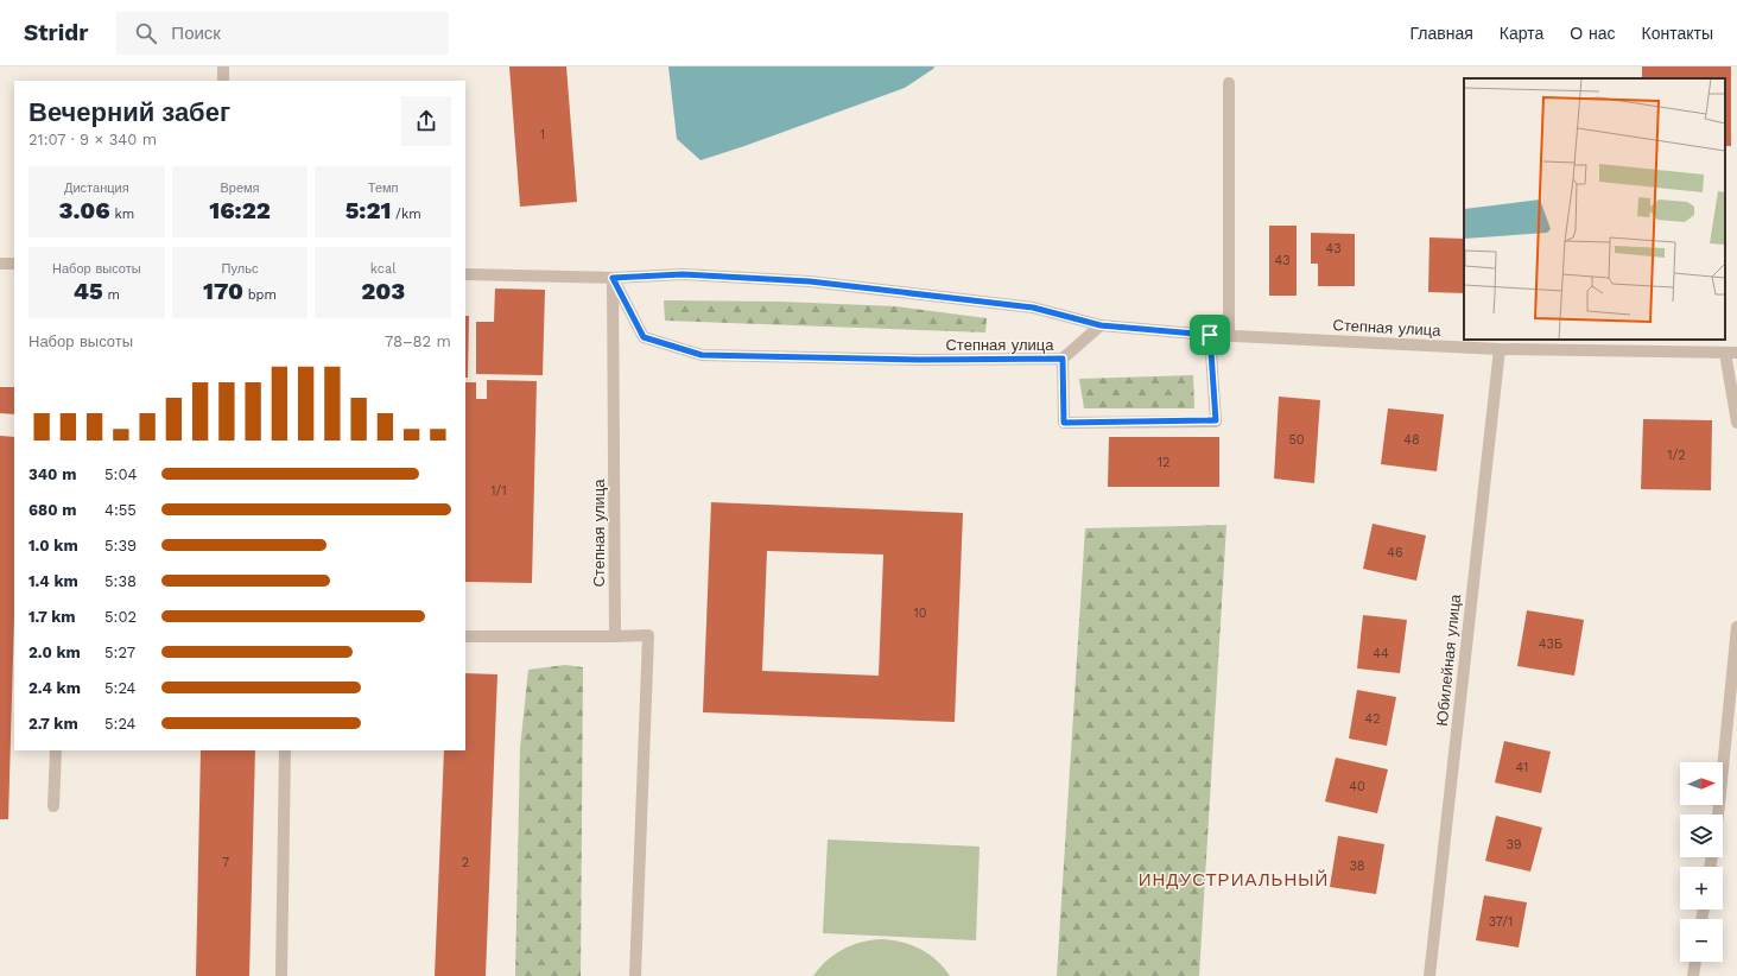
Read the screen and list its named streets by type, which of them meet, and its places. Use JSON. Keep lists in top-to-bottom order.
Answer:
{
  "streets": {
    "street": ["Степная улица", "Юбилейная улица"]
  },
  "crossings": [
    ["Степная улица", "Юбилейная улица"]
  ],
  "districts": ["ИНДУСТРИАЛЬНЫЙ"],
  "house_numbers": [
    "1",
    "43",
    "43",
    "50",
    "48",
    "1/2",
    "12",
    "1/1",
    "46",
    "10",
    "43Б",
    "44",
    "42",
    "41",
    "40",
    "39",
    "7",
    "2",
    "38",
    "37/1"
  ],
  "north": "right",
  "page": {
    "header": "Stridr",
    "search": "Поиск",
    "nav": [
      "Главная",
      "Карта",
      "О нас",
      "Контакты"
    ],
    "heading": ["Вечерний забег", "21:07 · 9 × 340 m"],
    "stats": [
      ["Дистанция", "3.06 km"],
      ["Время", "16:22"],
      ["Темп", "5:21 /km"],
      ["Набор высоты", "45 m"],
      ["Пульс", "170 bpm"],
      ["kcal", "203"]
    ],
    "chart": ["Набор высоты", "78–82 m"],
    "list": [
      {
        "name": "340 m",
        "note": "5:04"
      },
      {
        "name": "680 m",
        "note": "4:55"
      },
      {
        "name": "1.0 km",
        "note": "5:39"
      },
      {
        "name": "1.4 km",
        "note": "5:38"
      },
      {
        "name": "1.7 km",
        "note": "5:02"
      },
      {
        "name": "2.0 km",
        "note": "5:27"
      },
      {
        "name": "2.4 km",
        "note": "5:24"
      },
      {
        "name": "2.7 km",
        "note": "5:24"
      }
    ],
    "map_buttons": ["+", "−"]
  }
}
